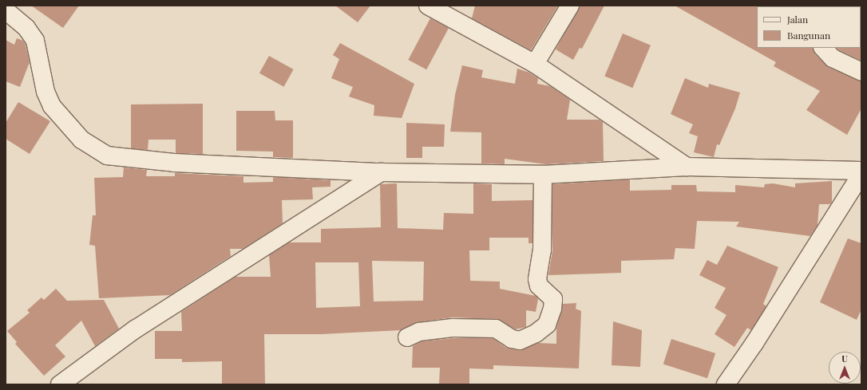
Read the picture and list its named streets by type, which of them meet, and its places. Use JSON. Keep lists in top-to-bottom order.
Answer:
{
  "legend": ["Jalan", "Bangunan"],
  "north": "top"
}
